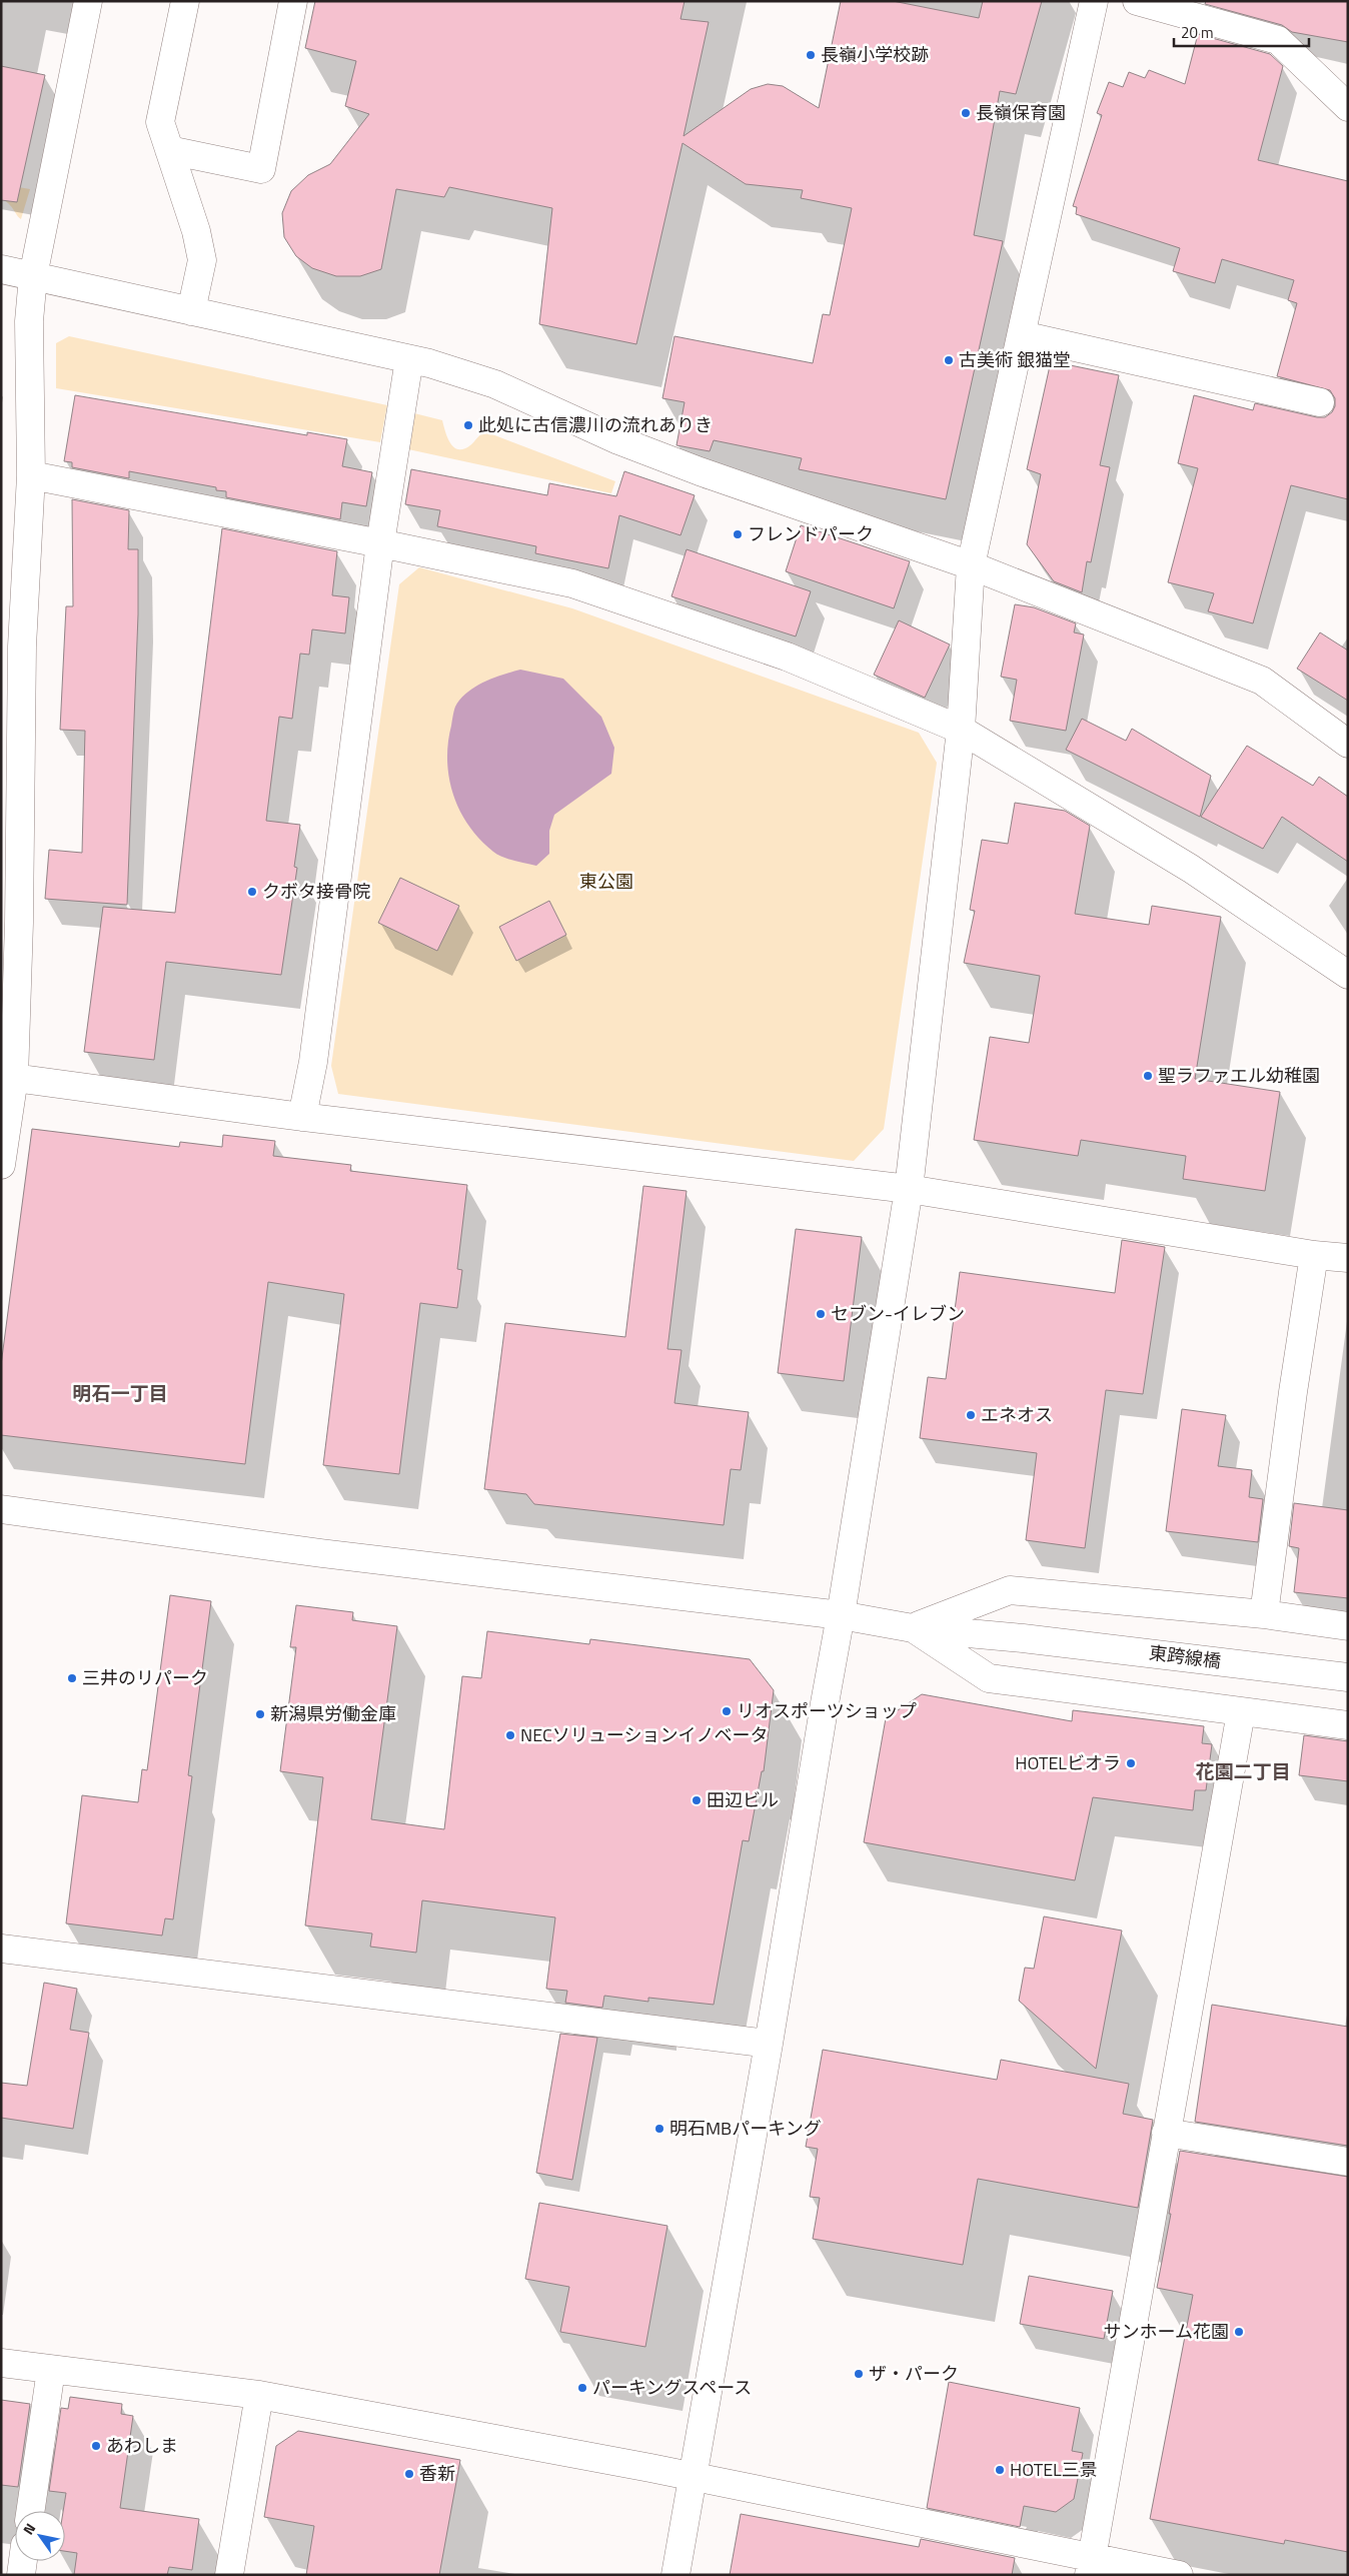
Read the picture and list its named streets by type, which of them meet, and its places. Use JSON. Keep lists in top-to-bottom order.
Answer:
{
  "streets": {
    "street": ["東跨線橋"]
  },
  "districts": ["明石一丁目", "花園二丁目"],
  "parks": ["東公園"],
  "places": [
    "長嶺小学校跡",
    "長嶺保育園",
    "古美術 銀猫堂",
    "此処に古信濃川の流れありき",
    "フレンドパーク",
    "クボタ接骨院",
    "聖ラファエル幼稚園",
    "セブン-イレブン",
    "エネオス",
    "三井のリパーク",
    "リオスポーツショップ",
    "新潟県労働金庫",
    "NECソリューションイノベータ",
    "HOTELビオラ",
    "田辺ビル",
    "明石MBパーキング",
    "サンホーム花園",
    "ザ・パーク",
    "パーキングスペース",
    "あわしま",
    "HOTEL三景",
    "香新"
  ],
  "scale_bar": "20 m",
  "north": "top left"
}
